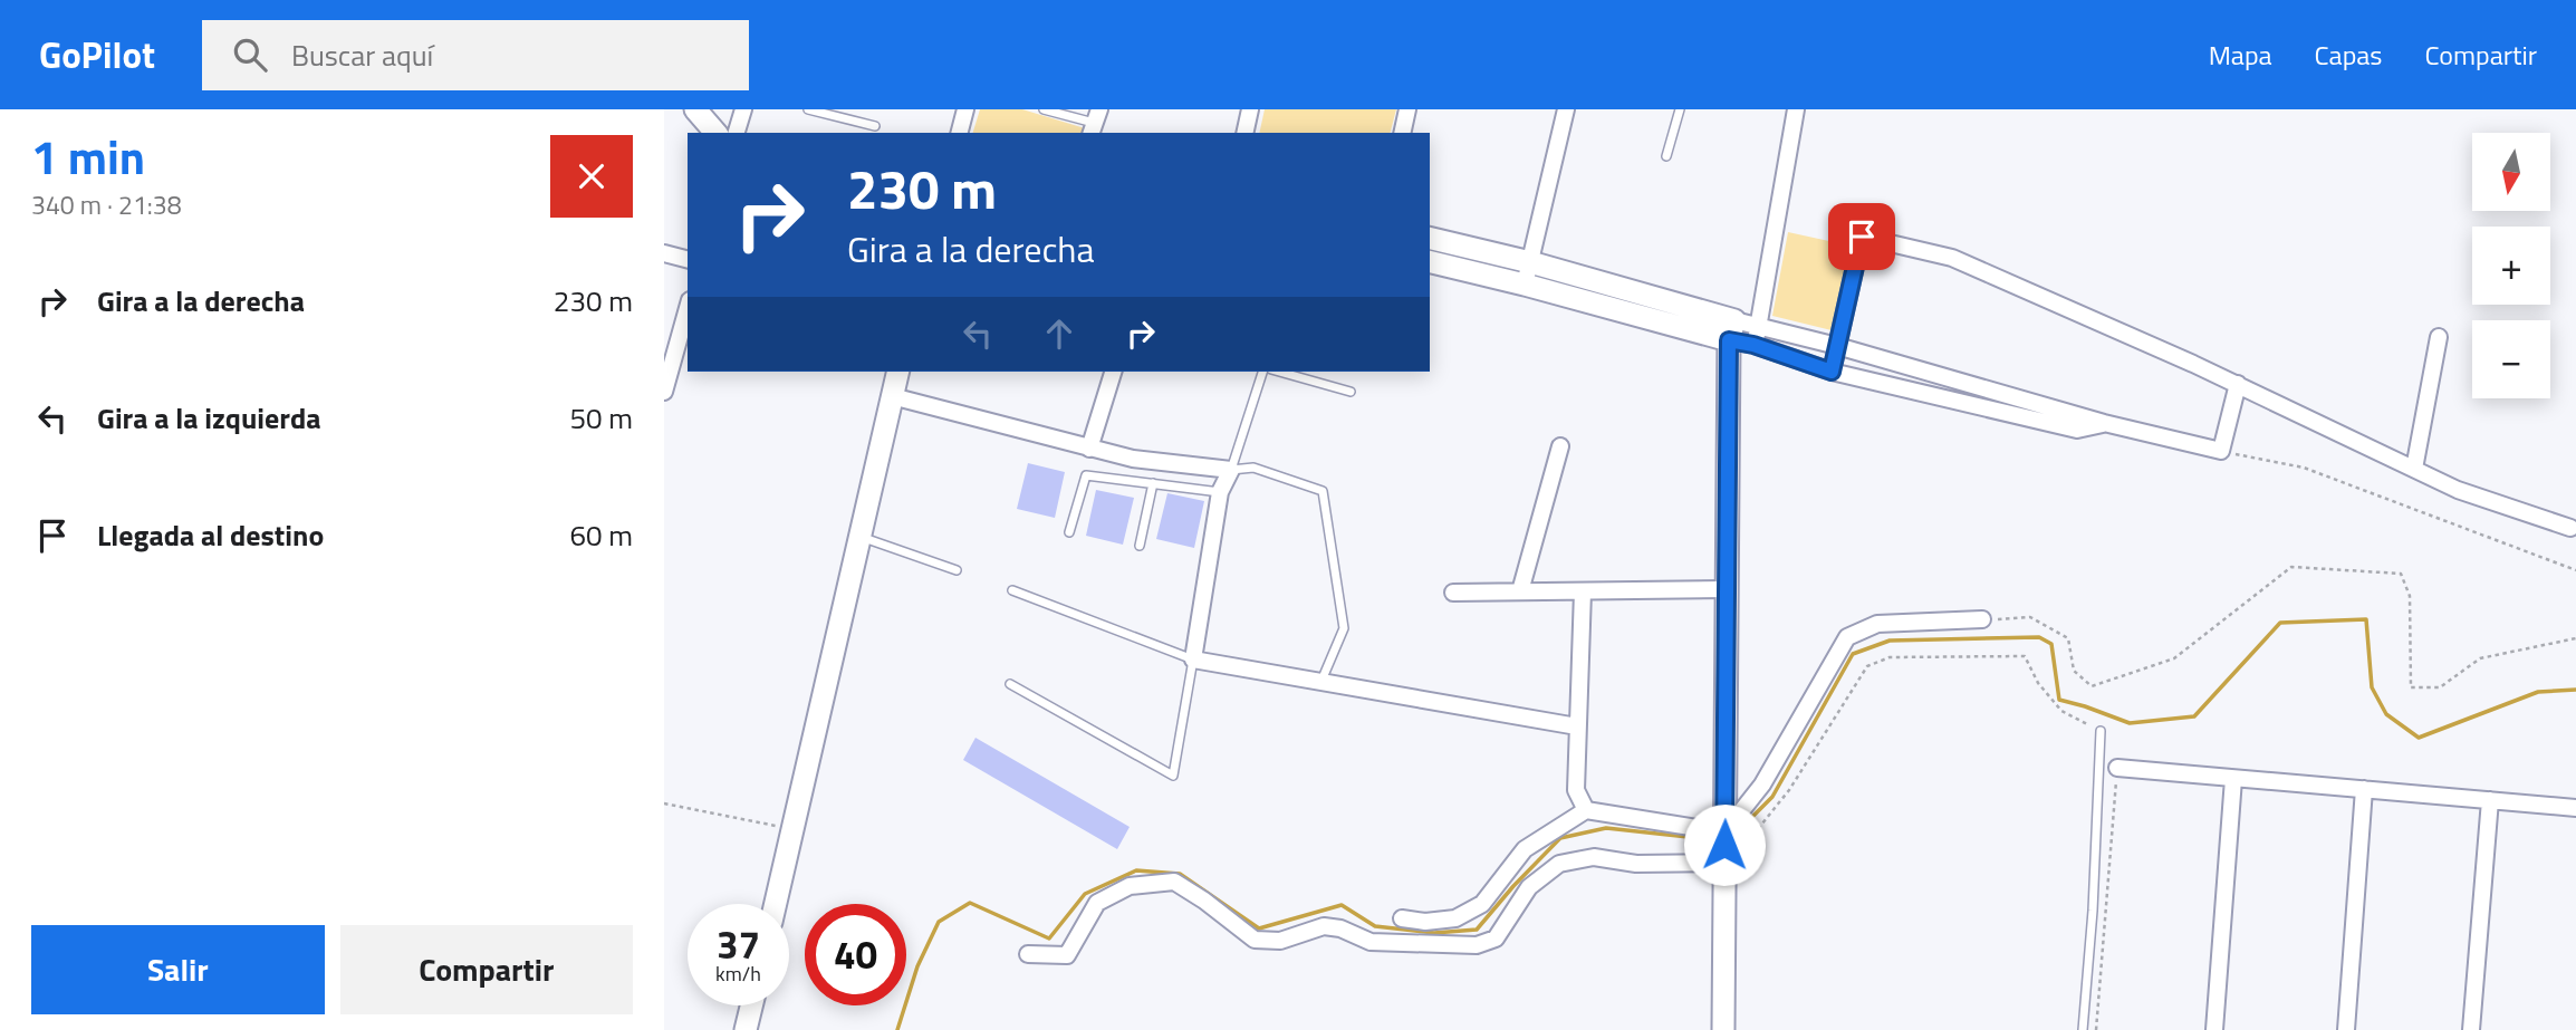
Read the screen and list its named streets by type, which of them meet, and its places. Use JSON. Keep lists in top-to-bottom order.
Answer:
{
  "north": "bottom",
  "page": {
    "header": "GoPilot",
    "search": "Buscar aquí",
    "nav": ["Mapa", "Capas", "Compartir"],
    "heading": ["1 min", "340 m · 21:38"],
    "map_buttons": ["+", "−"],
    "turn": ["230 m", "Gira a la derecha"],
    "list": [
      {
        "name": "Gira a la derecha",
        "value": "230 m"
      },
      {
        "name": "Gira a la izquierda",
        "value": "50 m"
      },
      {
        "name": "Llegada al destino",
        "value": "60 m"
      }
    ],
    "speed": "37 km/h",
    "limit": "40",
    "buttons": ["Salir", "Compartir"]
  }
}
